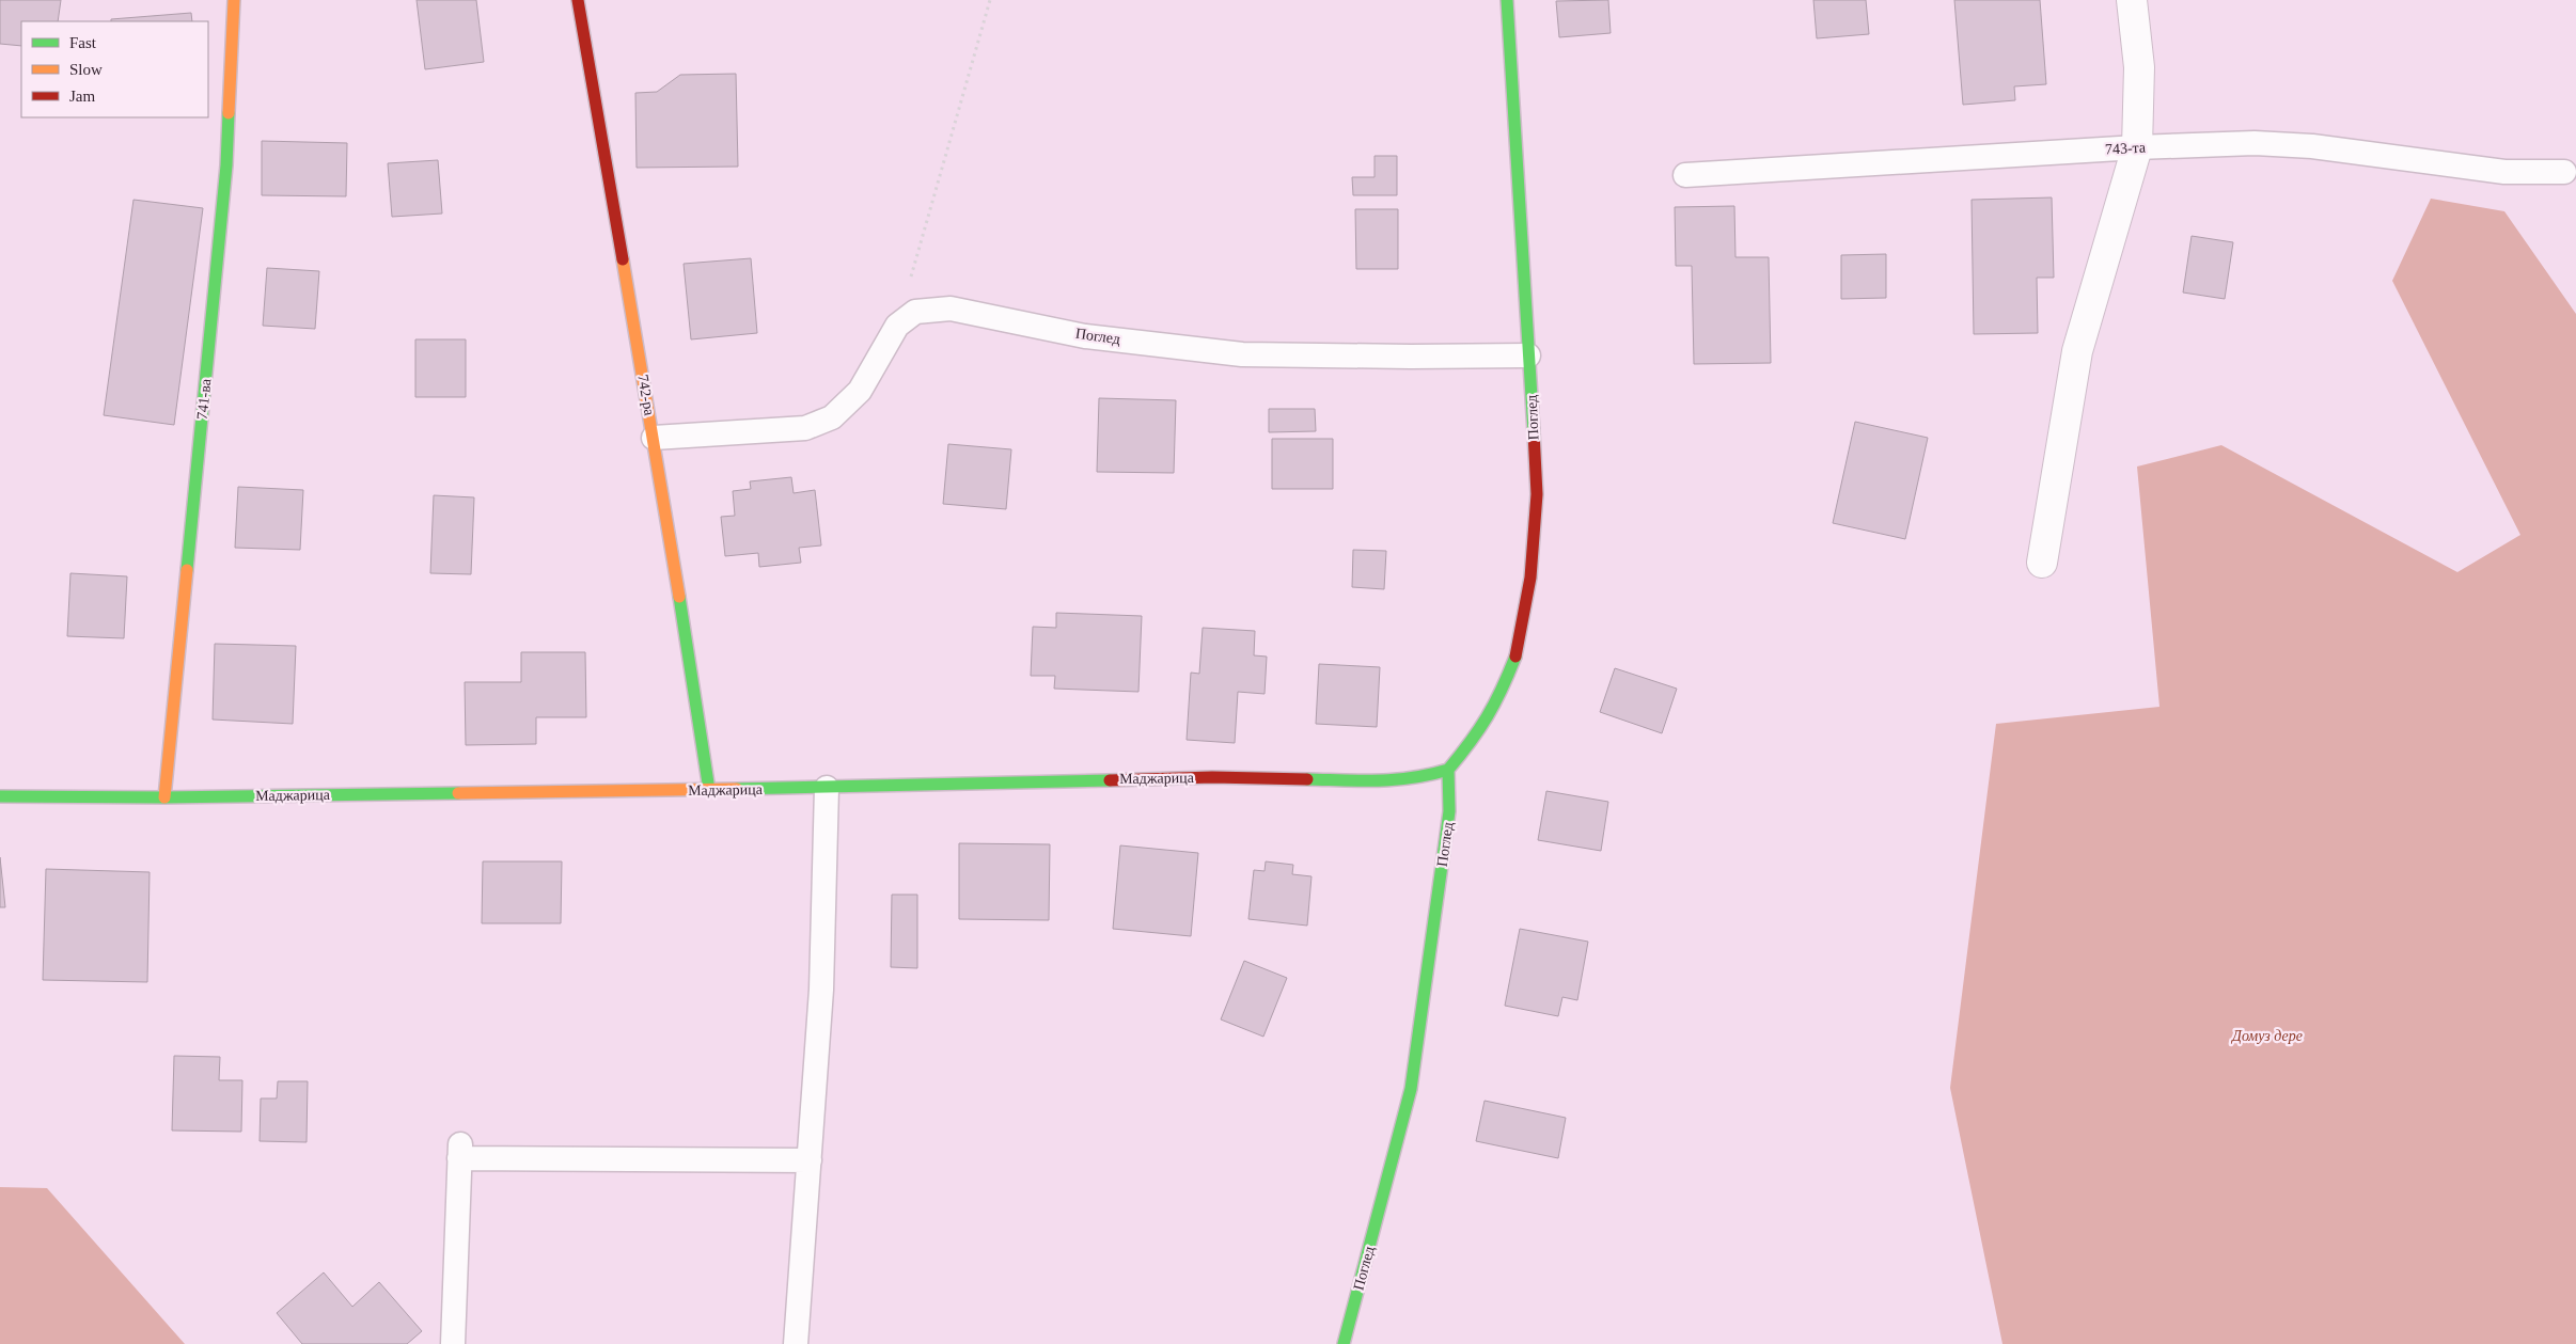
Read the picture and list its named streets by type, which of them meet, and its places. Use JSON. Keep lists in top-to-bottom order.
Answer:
{
  "streets": {
    "street": [
      "Поглед",
      "742-ра",
      "741-ва",
      "Маджарица"
    ],
    "lane": ["743-та"]
  },
  "crossings": [
    ["Поглед", "Маджарица"],
    ["742-ра", "Маджарица"],
    ["741-ва", "Маджарица"]
  ],
  "parks": ["Домуз дере"],
  "legend": ["Fast", "Slow", "Jam"]
}
